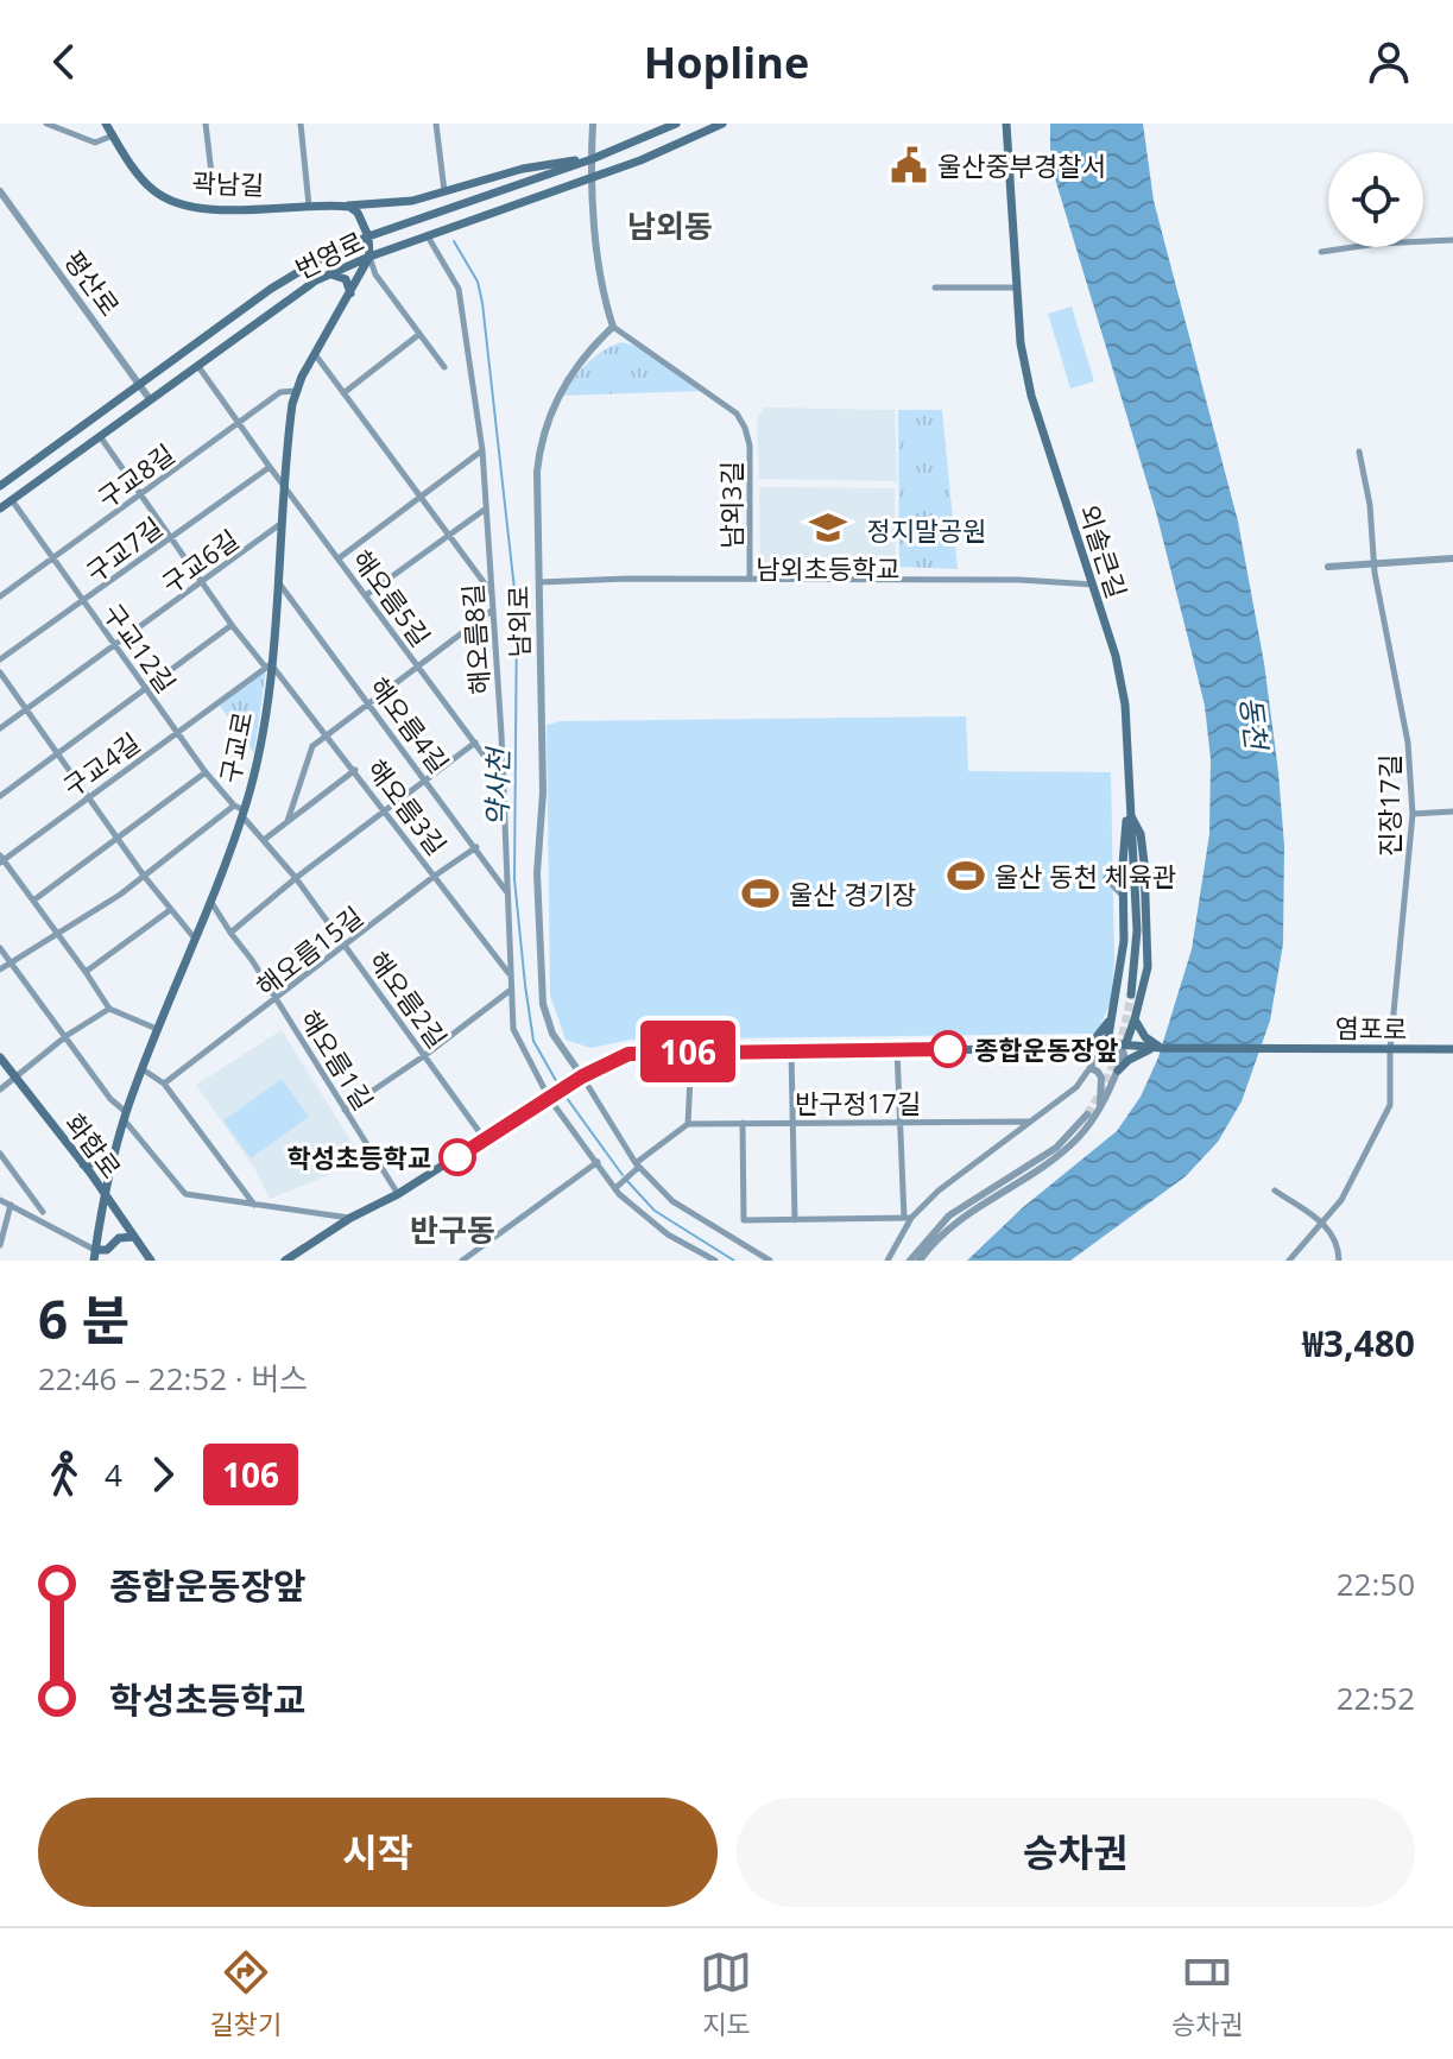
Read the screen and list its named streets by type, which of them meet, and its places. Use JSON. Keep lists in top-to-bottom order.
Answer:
{
  "streets": {
    "main road": [
      "곽남길",
      "번영로",
      "외솔큰길",
      "구교로",
      "염포로",
      "화합로"
    ],
    "street": [
      "평산로",
      "구교8길",
      "남외3길",
      "구교7길",
      "구교6길",
      "해오름5길",
      "남외로",
      "해오름8길",
      "구교12길",
      "해오름4길",
      "구교4길",
      "진장17길",
      "해오름3길",
      "해오름15길",
      "해오름2길",
      "해오름1길",
      "반구정17길"
    ]
  },
  "crossings": [
    ["곽남길", "번영로"],
    ["번영로", "평산로"],
    ["번영로", "해오름5길"],
    ["번영로", "해오름8길"],
    ["번영로", "구교12길"],
    ["번영로", "구교로"],
    ["번영로", "해오름3길"],
    ["구교8길", "해오름5길"],
    ["구교8길", "구교12길"],
    ["구교8길", "구교로"],
    ["구교8길", "해오름3길"],
    ["남외3길", "외솔큰길"],
    ["남외3길", "남외로"],
    ["구교7길", "해오름5길"],
    ["구교7길", "구교12길"],
    ["구교7길", "해오름3길"],
    ["구교6길", "구교12길"],
    ["구교6길", "구교로"],
    ["구교6길", "해오름3길"],
    ["해오름5길", "해오름8길"],
    ["해오름5길", "구교로"],
    ["해오름8길", "해오름4길"],
    ["해오름8길", "해오름3길"],
    ["구교12길", "구교로"],
    ["구교12길", "구교4길"],
    ["구교12길", "해오름2길"],
    ["해오름4길", "구교로"],
    ["해오름4길", "해오름15길"],
    ["구교로", "구교4길"],
    ["구교로", "해오름3길"],
    ["구교로", "해오름2길"],
    ["구교로", "해오름1길"],
    ["구교로", "화합로"],
    ["구교4길", "해오름3길"],
    ["진장17길", "염포로"],
    ["해오름3길", "해오름15길"],
    ["해오름15길", "해오름2길"],
    ["해오름15길", "해오름1길"]
  ],
  "districts": ["남외동", "반구동"],
  "water": ["동천", "약사천"],
  "parks": ["정지말공원"],
  "places": {
    "public building": ["울산중부경찰서"],
    "school or university": ["남외초등학교"],
    "sports": ["울산 동천 체육관", "울산 경기장"],
    "other": ["종합운동장앞", "학성초등학교"]
  },
  "lines": ["bus line 106"],
  "page": {
    "header": "Hopline",
    "on_map": "106",
    "heading": ["6 분", "22:46 – 22:52 · 버스", "₩3,480"],
    "legs": ["4", "106"],
    "list": [
      {
        "name": "종합운동장앞",
        "value": "22:50"
      },
      {
        "name": "학성초등학교",
        "value": "22:52"
      }
    ],
    "buttons": ["시작", "승차권"],
    "tabs": ["길찾기", "지도", "승차권"]
  }
}
